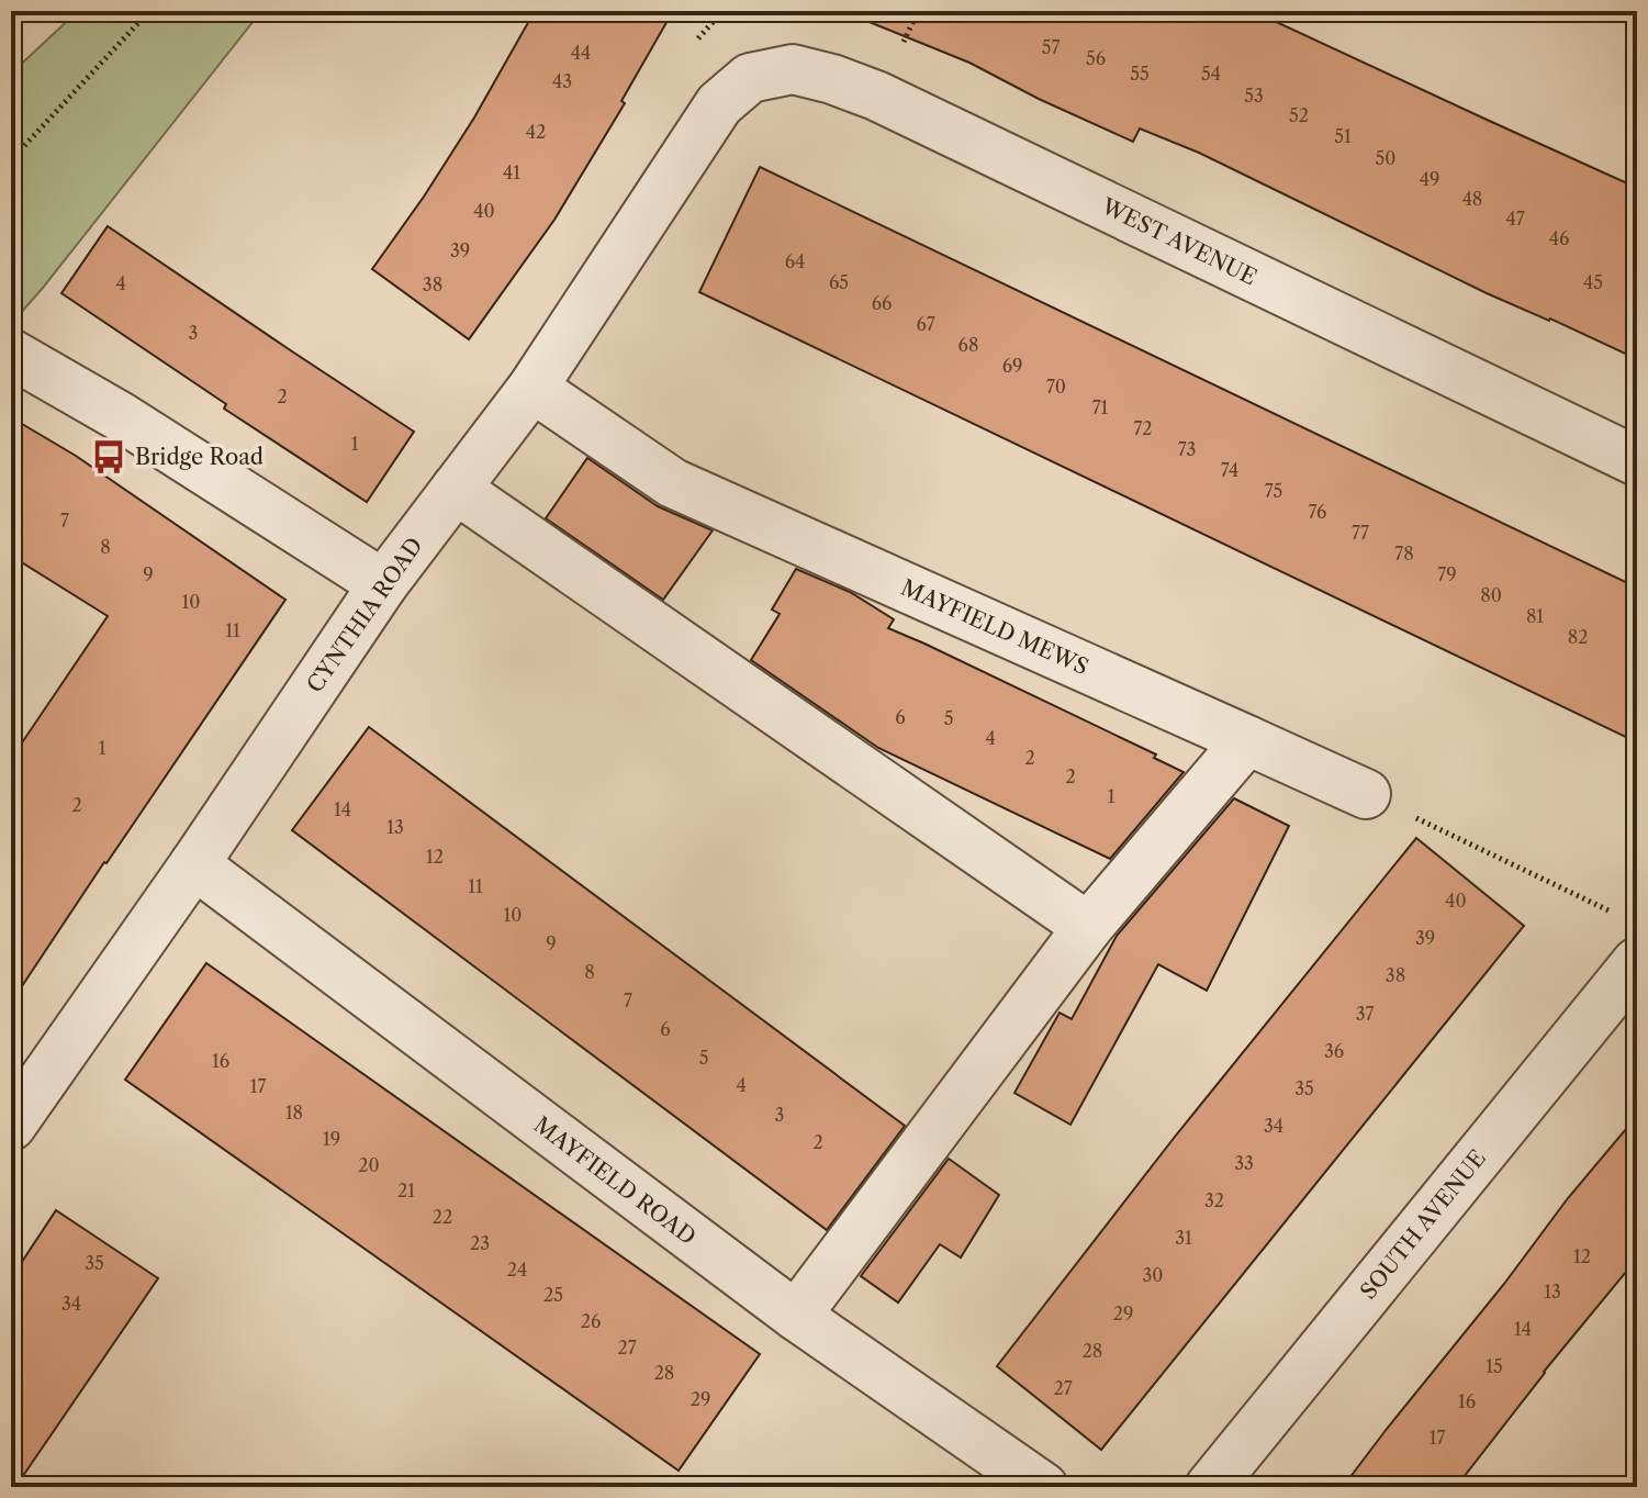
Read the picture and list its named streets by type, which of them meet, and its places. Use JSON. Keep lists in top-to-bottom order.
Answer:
{
  "streets": {
    "street": [
      "WEST AVENUE",
      "CYNTHIA ROAD",
      "MAYFIELD MEWS",
      "MAYFIELD ROAD",
      "SOUTH AVENUE"
    ]
  },
  "crossings": [
    ["WEST AVENUE", "CYNTHIA ROAD"],
    ["CYNTHIA ROAD", "MAYFIELD MEWS"],
    ["CYNTHIA ROAD", "MAYFIELD ROAD"]
  ],
  "places": {
    "bus stop": ["Bridge Road"]
  },
  "house_numbers": [
    "57",
    "44",
    "56",
    "55",
    "54",
    "43",
    "53",
    "52",
    "42",
    "51",
    "50",
    "41",
    "49",
    "48",
    "40",
    "47",
    "46",
    "39",
    "64",
    "65",
    "45",
    "4",
    "38",
    "66",
    "67",
    "3",
    "68",
    "69",
    "70",
    "2",
    "71",
    "72",
    "1",
    "73",
    "74",
    "75",
    "76",
    "7",
    "77",
    "8",
    "78",
    "9",
    "79",
    "80",
    "10",
    "81",
    "11",
    "82",
    "6",
    "5",
    "4",
    "1",
    "2",
    "2",
    "1",
    "2",
    "14",
    "13",
    "12",
    "11",
    "40",
    "10",
    "39",
    "9",
    "8",
    "38",
    "7",
    "37",
    "6",
    "36",
    "5",
    "16",
    "4",
    "17",
    "35",
    "18",
    "3",
    "34",
    "19",
    "2",
    "33",
    "20",
    "21",
    "32",
    "22",
    "31",
    "23",
    "12",
    "35",
    "24",
    "30",
    "13",
    "25",
    "34",
    "29",
    "26",
    "14",
    "27",
    "28",
    "15",
    "28",
    "27",
    "29",
    "16",
    "17"
  ]
}
